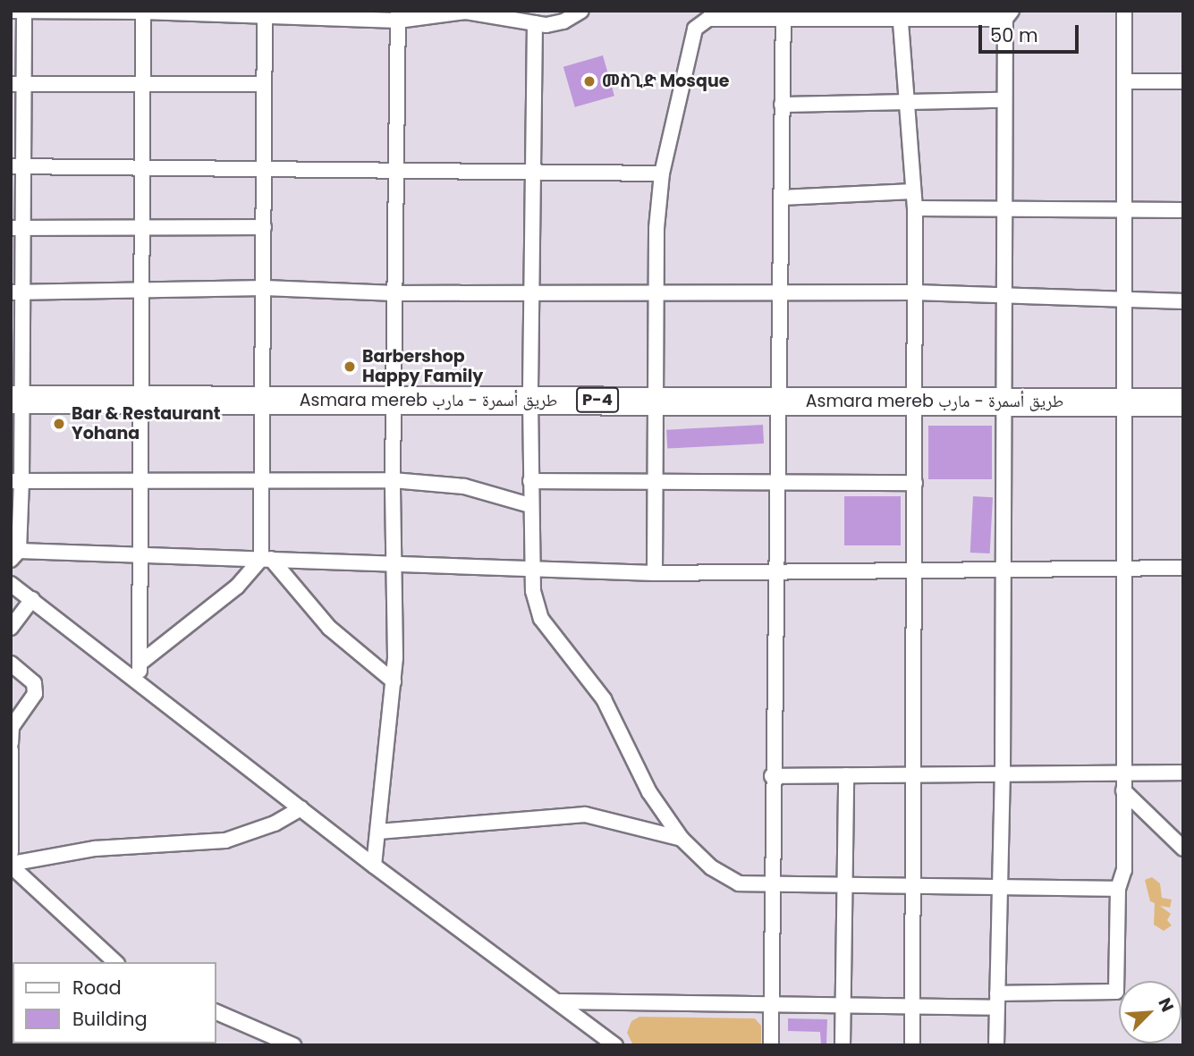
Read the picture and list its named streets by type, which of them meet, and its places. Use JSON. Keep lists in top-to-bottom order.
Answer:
{
  "streets": {
    "highway": ["P-4", "Asmara mereb طريق أسمرة - مارب"]
  },
  "places": ["መስጊድ Mosque", "Barbershop Happy Family", "Bar & Restaurant Yohana"],
  "legend": ["Road", "Building"],
  "scale_bar": "50 m",
  "north": "top right"
}
